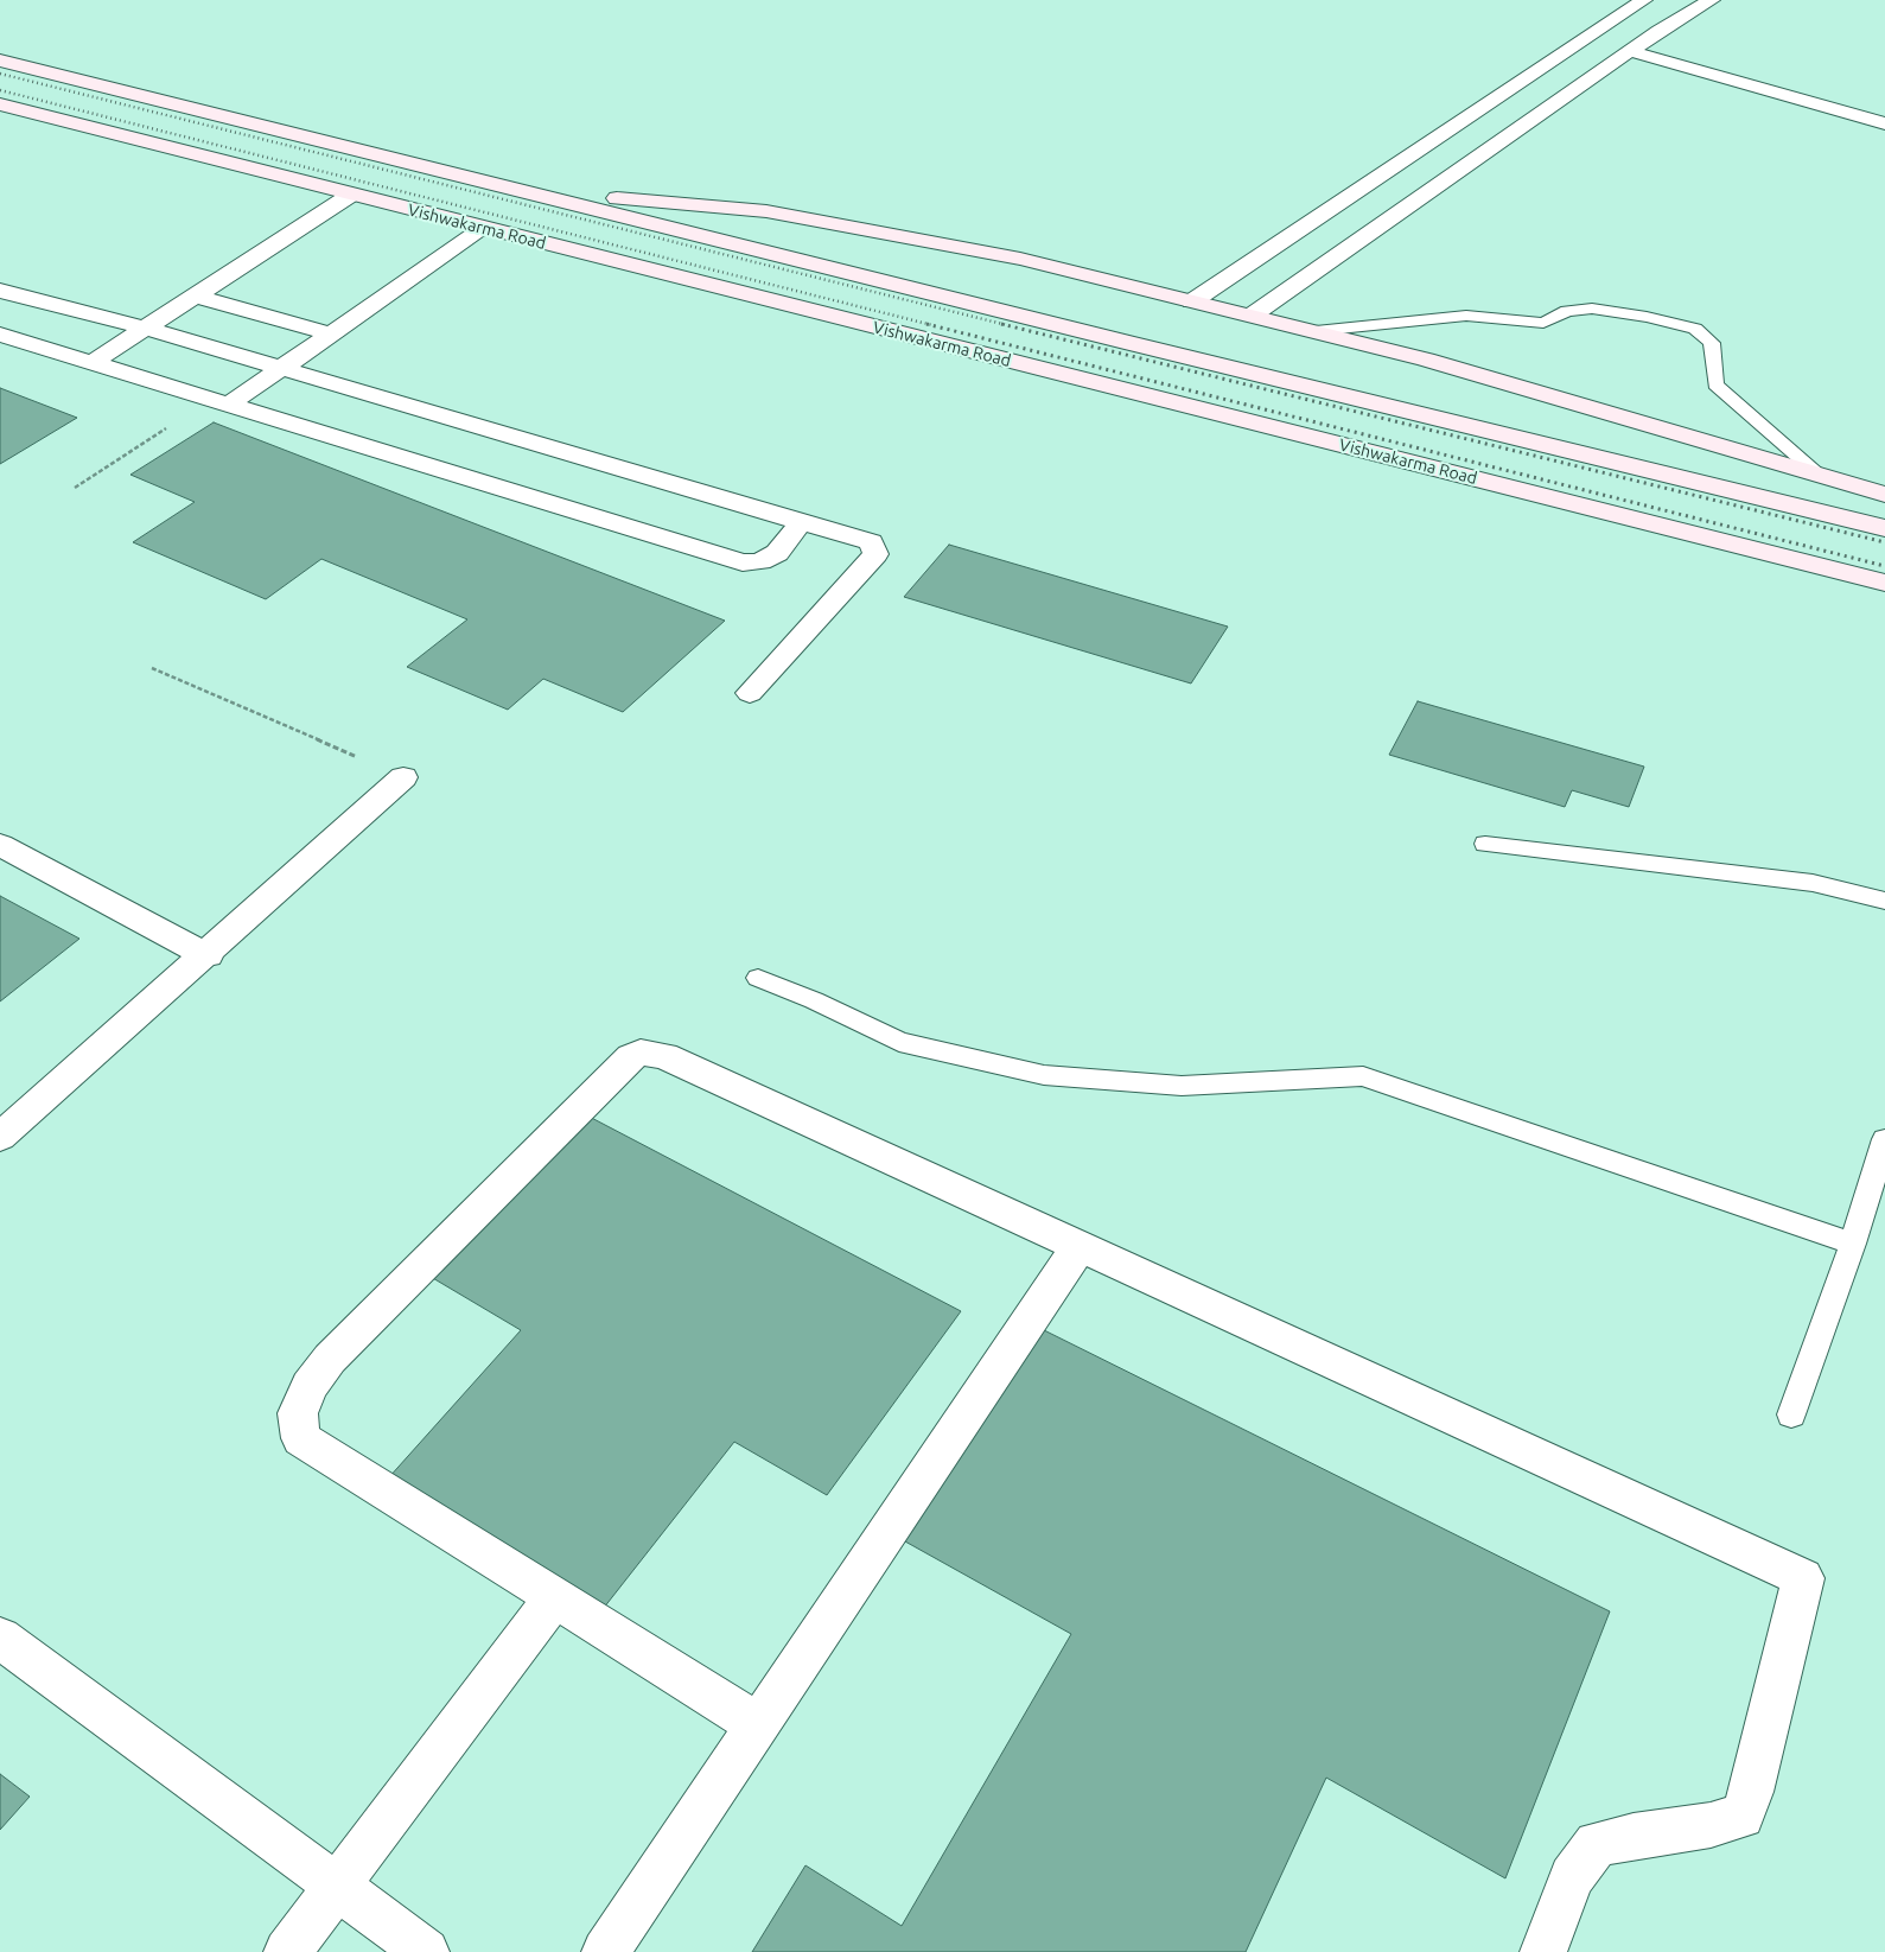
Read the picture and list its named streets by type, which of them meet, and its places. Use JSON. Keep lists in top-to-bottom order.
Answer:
{
  "streets": {
    "main road": ["Vishwakarma Road"]
  }
}
